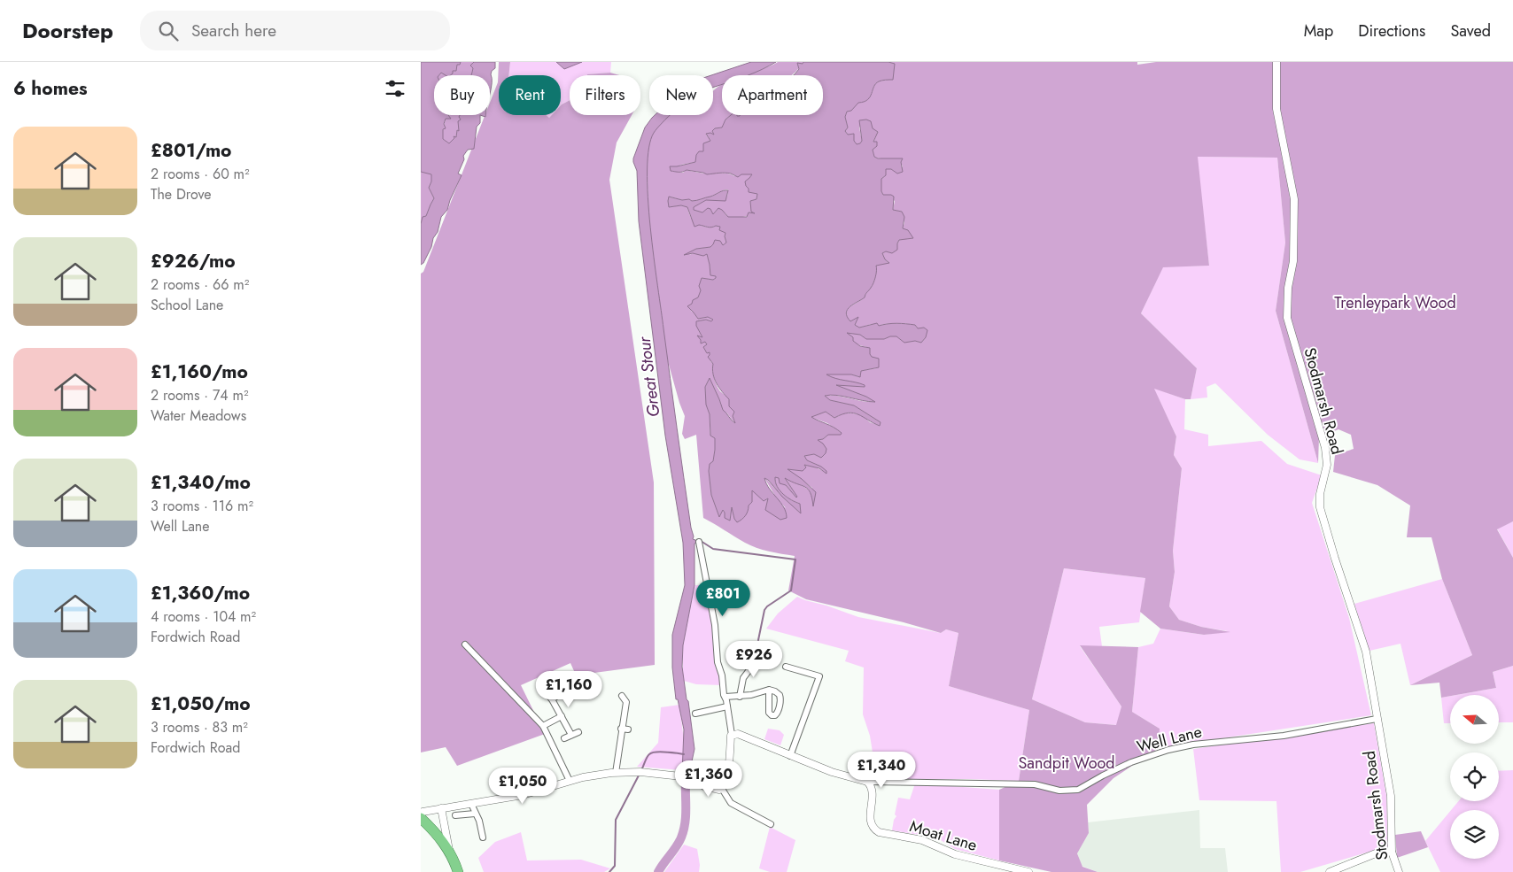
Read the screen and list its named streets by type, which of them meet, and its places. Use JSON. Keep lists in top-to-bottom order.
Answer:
{
  "streets": {
    "street": ["Stodmarsh Road", "Well Lane", "Moat Lane"]
  },
  "crossings": [
    ["Stodmarsh Road", "Well Lane"],
    ["Well Lane", "Moat Lane"]
  ],
  "water": ["Great Stour"],
  "parks": ["Trenleypark Wood", "Sandpit Wood"],
  "north": "left",
  "page": {
    "header": "Doorstep",
    "search": "Search here",
    "nav": ["Map", "Directions", "Saved"],
    "heading": "6 homes",
    "chip": [
      "Buy",
      "Rent",
      "Filters",
      "New",
      "Apartment"
    ],
    "list": [
      {
        "name": "£801/mo",
        "note": "2 rooms · 60 m² · The Drove"
      },
      {
        "name": "£926/mo",
        "note": "2 rooms · 66 m² · School Lane"
      },
      {
        "name": "£1,160/mo",
        "note": "2 rooms · 74 m² · Water Meadows"
      },
      {
        "name": "£1,340/mo",
        "note": "3 rooms · 116 m² · Well Lane"
      },
      {
        "name": "£1,360/mo",
        "note": "4 rooms · 104 m² · Fordwich Road"
      },
      {
        "name": "£1,050/mo",
        "note": "3 rooms · 83 m² · Fordwich Road"
      }
    ],
    "price": [
      "£801",
      "£926",
      "£1,160",
      "£1,340",
      "£1,360",
      "£1,050"
    ]
  }
}
